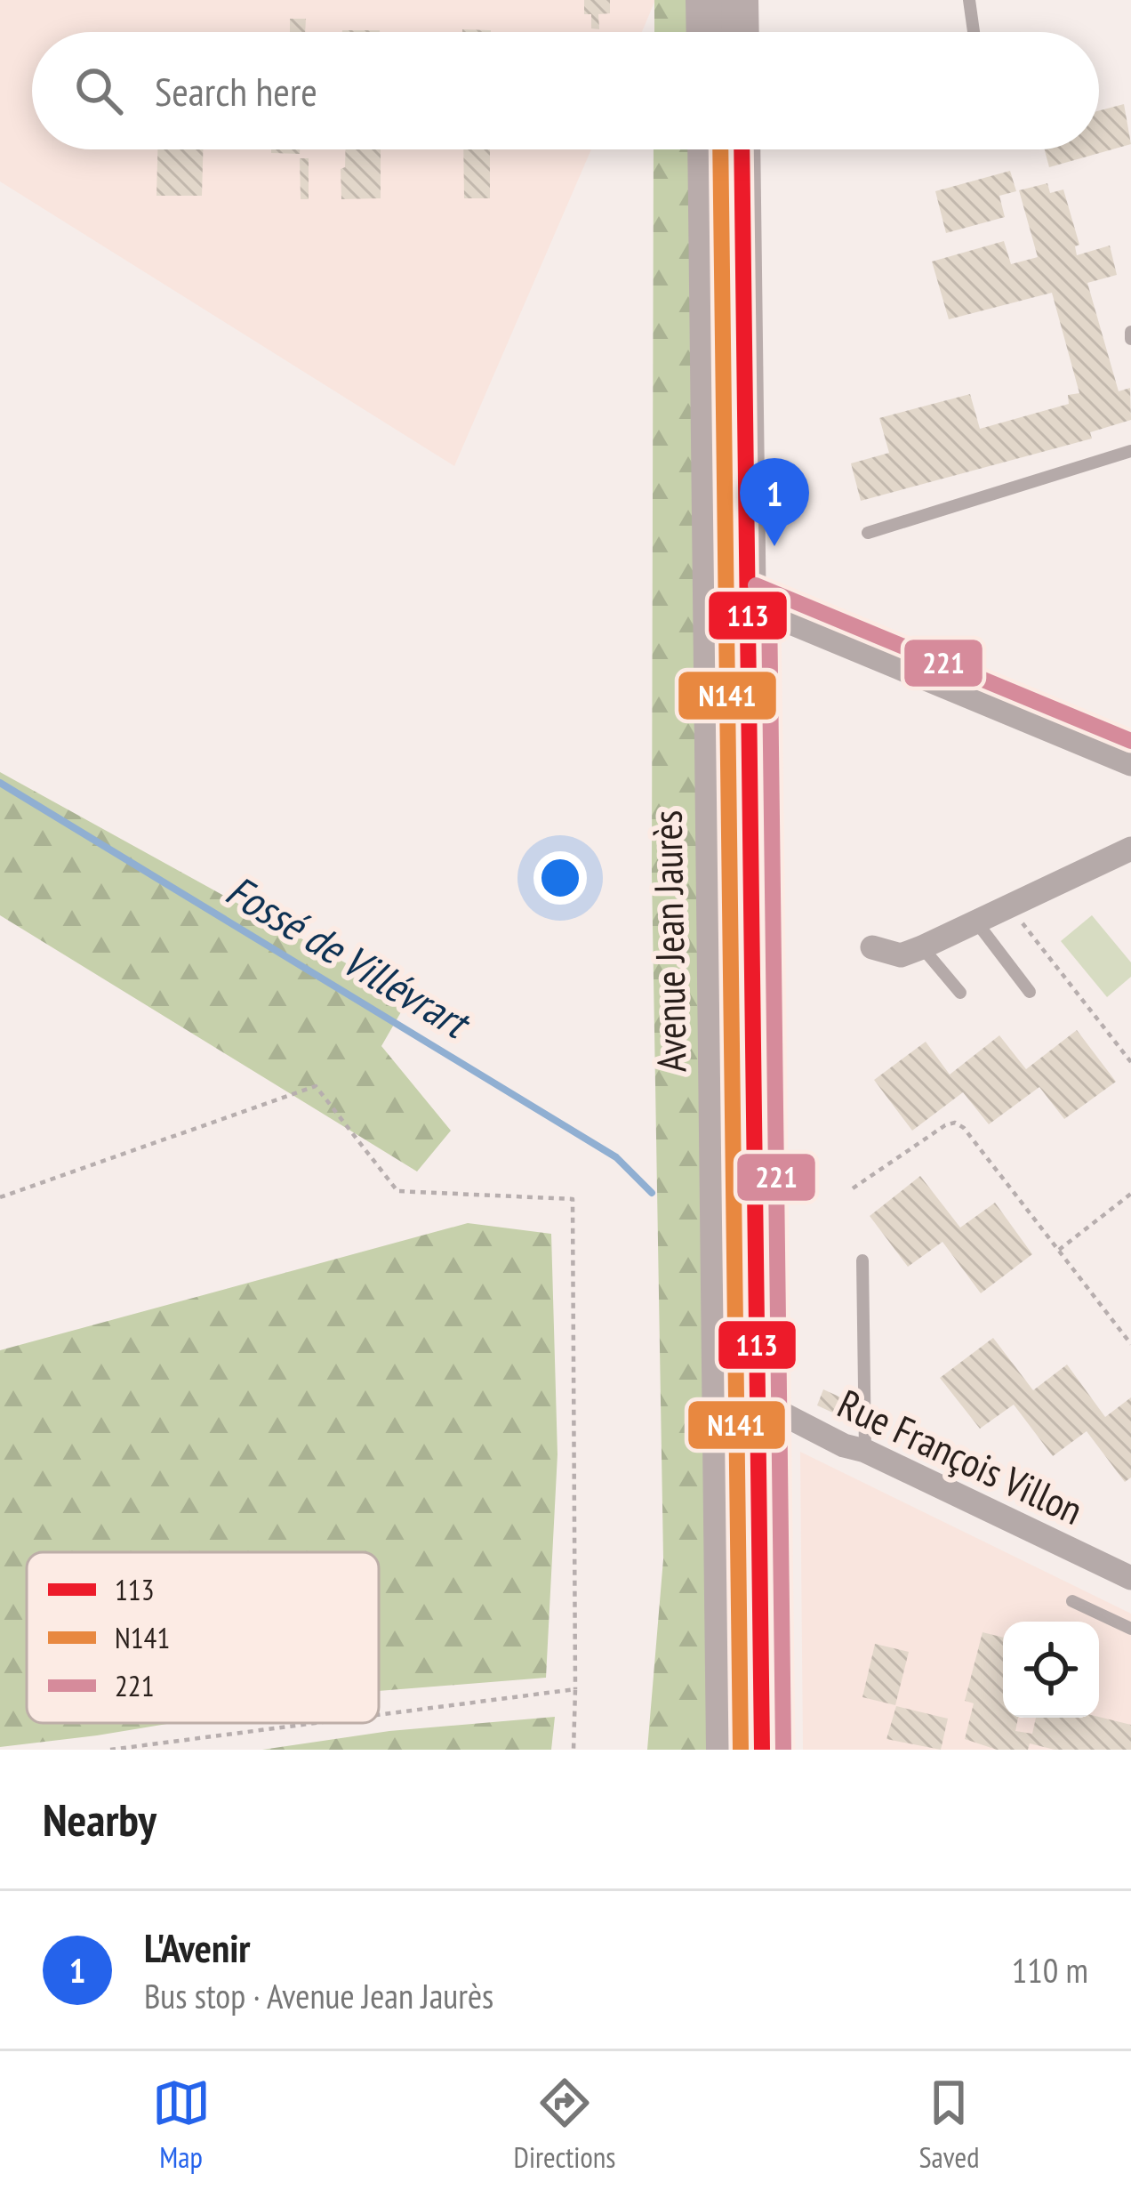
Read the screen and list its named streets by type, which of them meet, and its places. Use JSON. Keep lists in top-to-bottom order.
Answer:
{
  "streets": {
    "main road": ["Avenue Jean Jaurès"],
    "street": ["Rue François Villon"]
  },
  "crossings": [
    ["Avenue Jean Jaurès", "Rue François Villon"]
  ],
  "water": ["Fossé de Villévrart"],
  "lines": ["transit line 113", "transit line N141", "transit line 221"],
  "legend": ["113", "N141", "221"],
  "page": {
    "search": "Search here",
    "pins": "1",
    "heading": "Nearby",
    "list": [
      {
        "mark": "1",
        "name": "L'Avenir",
        "note": "Bus stop · Avenue Jean Jaurès",
        "value": "110 m"
      }
    ],
    "nav": ["Map", "Directions", "Saved"]
  }
}
